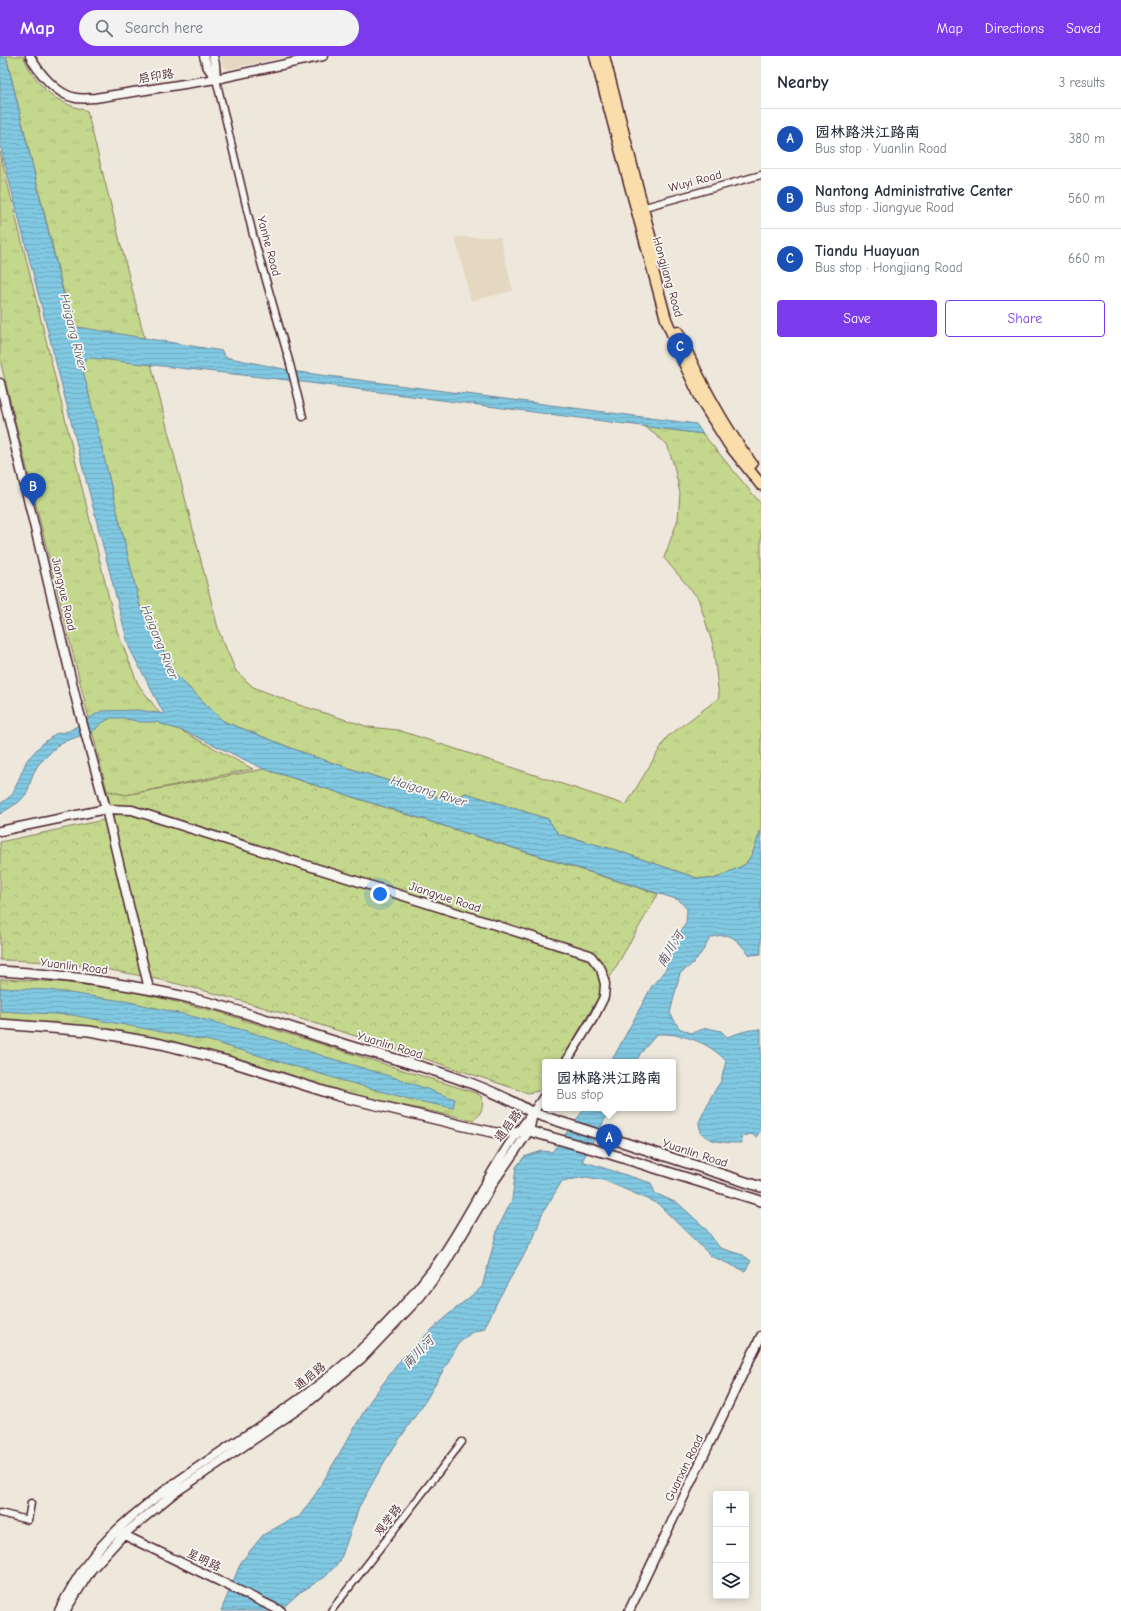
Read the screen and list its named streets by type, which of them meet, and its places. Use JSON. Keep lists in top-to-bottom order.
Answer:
{
  "streets": {
    "main road": ["Hongjiang Road", "Yuanlin Road"],
    "street": [
      "启印路",
      "Wuyi Road",
      "Yanhe Road",
      "Jiangyue Road",
      "通启路",
      "Guanxin Road",
      "观学路",
      "星明路"
    ]
  },
  "crossings": [
    ["启印路", "Yanhe Road"],
    ["Wuyi Road", "Hongjiang Road"],
    ["Yuanlin Road", "通启路"],
    ["通启路", "星明路"]
  ],
  "water": ["Haigang River", "南川河"],
  "page": {
    "header": "Map",
    "search": "Search here",
    "nav": ["Map", "Directions", "Saved"],
    "heading": ["Nearby", "3 results"],
    "list": [
      {
        "mark": "A",
        "name": "园林路洪江路南",
        "note": "Bus stop · Yuanlin Road",
        "value": "380 m"
      },
      {
        "mark": "B",
        "name": "Nantong Administrative Center",
        "note": "Bus stop · Jiangyue Road",
        "value": "560 m"
      },
      {
        "mark": "C",
        "name": "Tiandu Huayuan",
        "note": "Bus stop · Hongjiang Road",
        "value": "660 m"
      }
    ],
    "buttons": ["Save", "Share"],
    "pins": ["C", "B", "A"],
    "popup": ["园林路洪江路南", "Bus stop"],
    "map_buttons": ["+", "−"]
  }
}
